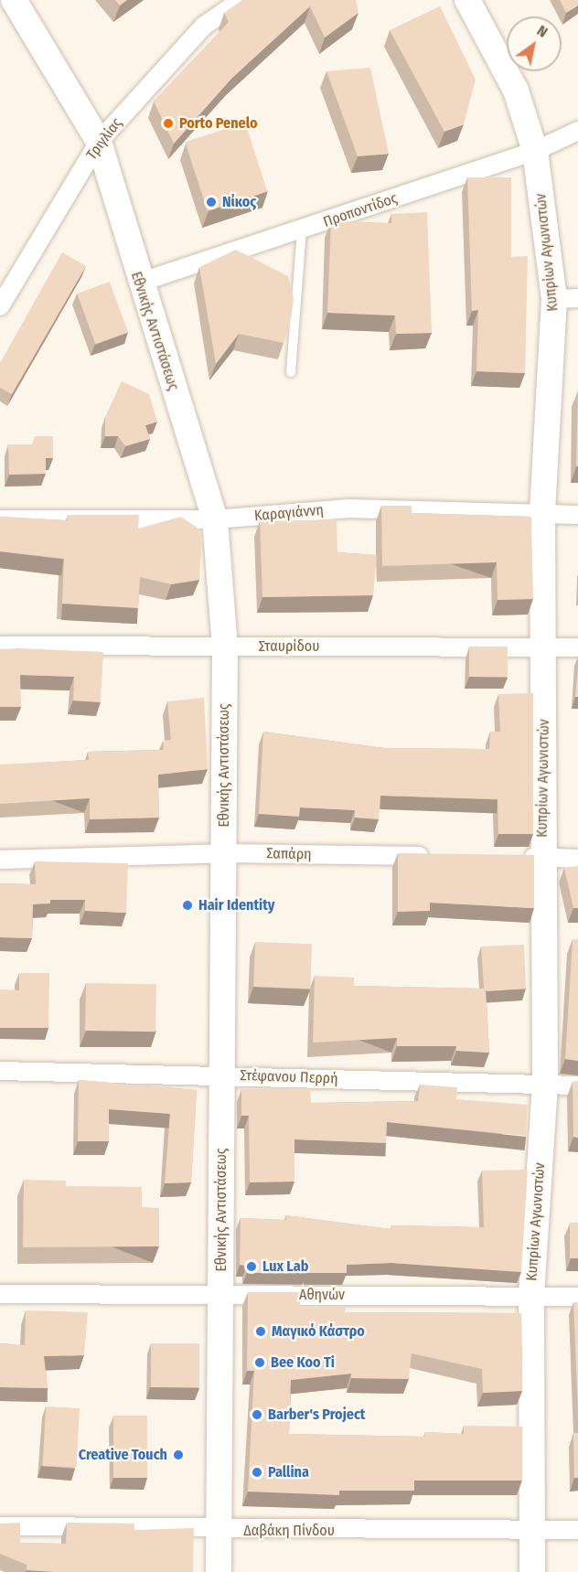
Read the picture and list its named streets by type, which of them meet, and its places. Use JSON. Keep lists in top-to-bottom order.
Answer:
{
  "streets": {
    "street": [
      "Τριγλίας",
      "Προποντίδος",
      "Κυπρίων Αγωνιστών",
      "Εθνικής Αντιστάσεως",
      "Καραγιάννη",
      "Σταυρίδου",
      "Σαπάρη",
      "Στέφανου Περρή",
      "Αθηνών",
      "Δαβάκη Πίνδου"
    ]
  },
  "crossings": [
    ["Τριγλίας", "Εθνικής Αντιστάσεως"],
    ["Προποντίδος", "Κυπρίων Αγωνιστών"],
    ["Προποντίδος", "Εθνικής Αντιστάσεως"],
    ["Κυπρίων Αγωνιστών", "Καραγιάννη"],
    ["Κυπρίων Αγωνιστών", "Σταυρίδου"],
    ["Κυπρίων Αγωνιστών", "Στέφανου Περρή"],
    ["Κυπρίων Αγωνιστών", "Αθηνών"],
    ["Κυπρίων Αγωνιστών", "Δαβάκη Πίνδου"],
    ["Εθνικής Αντιστάσεως", "Καραγιάννη"],
    ["Εθνικής Αντιστάσεως", "Σταυρίδου"],
    ["Εθνικής Αντιστάσεως", "Σαπάρη"],
    ["Εθνικής Αντιστάσεως", "Στέφανου Περρή"],
    ["Εθνικής Αντιστάσεως", "Αθηνών"],
    ["Εθνικής Αντιστάσεως", "Δαβάκη Πίνδου"]
  ],
  "places": [
    "Porto Penelo",
    "Νίκος",
    "Hair Identity",
    "Lux Lab",
    "Μαγικό Κάστρο",
    "Bee Koo Ti",
    "Barber's Project",
    "Creative Touch",
    "Pallina"
  ],
  "north": "top right"
}
